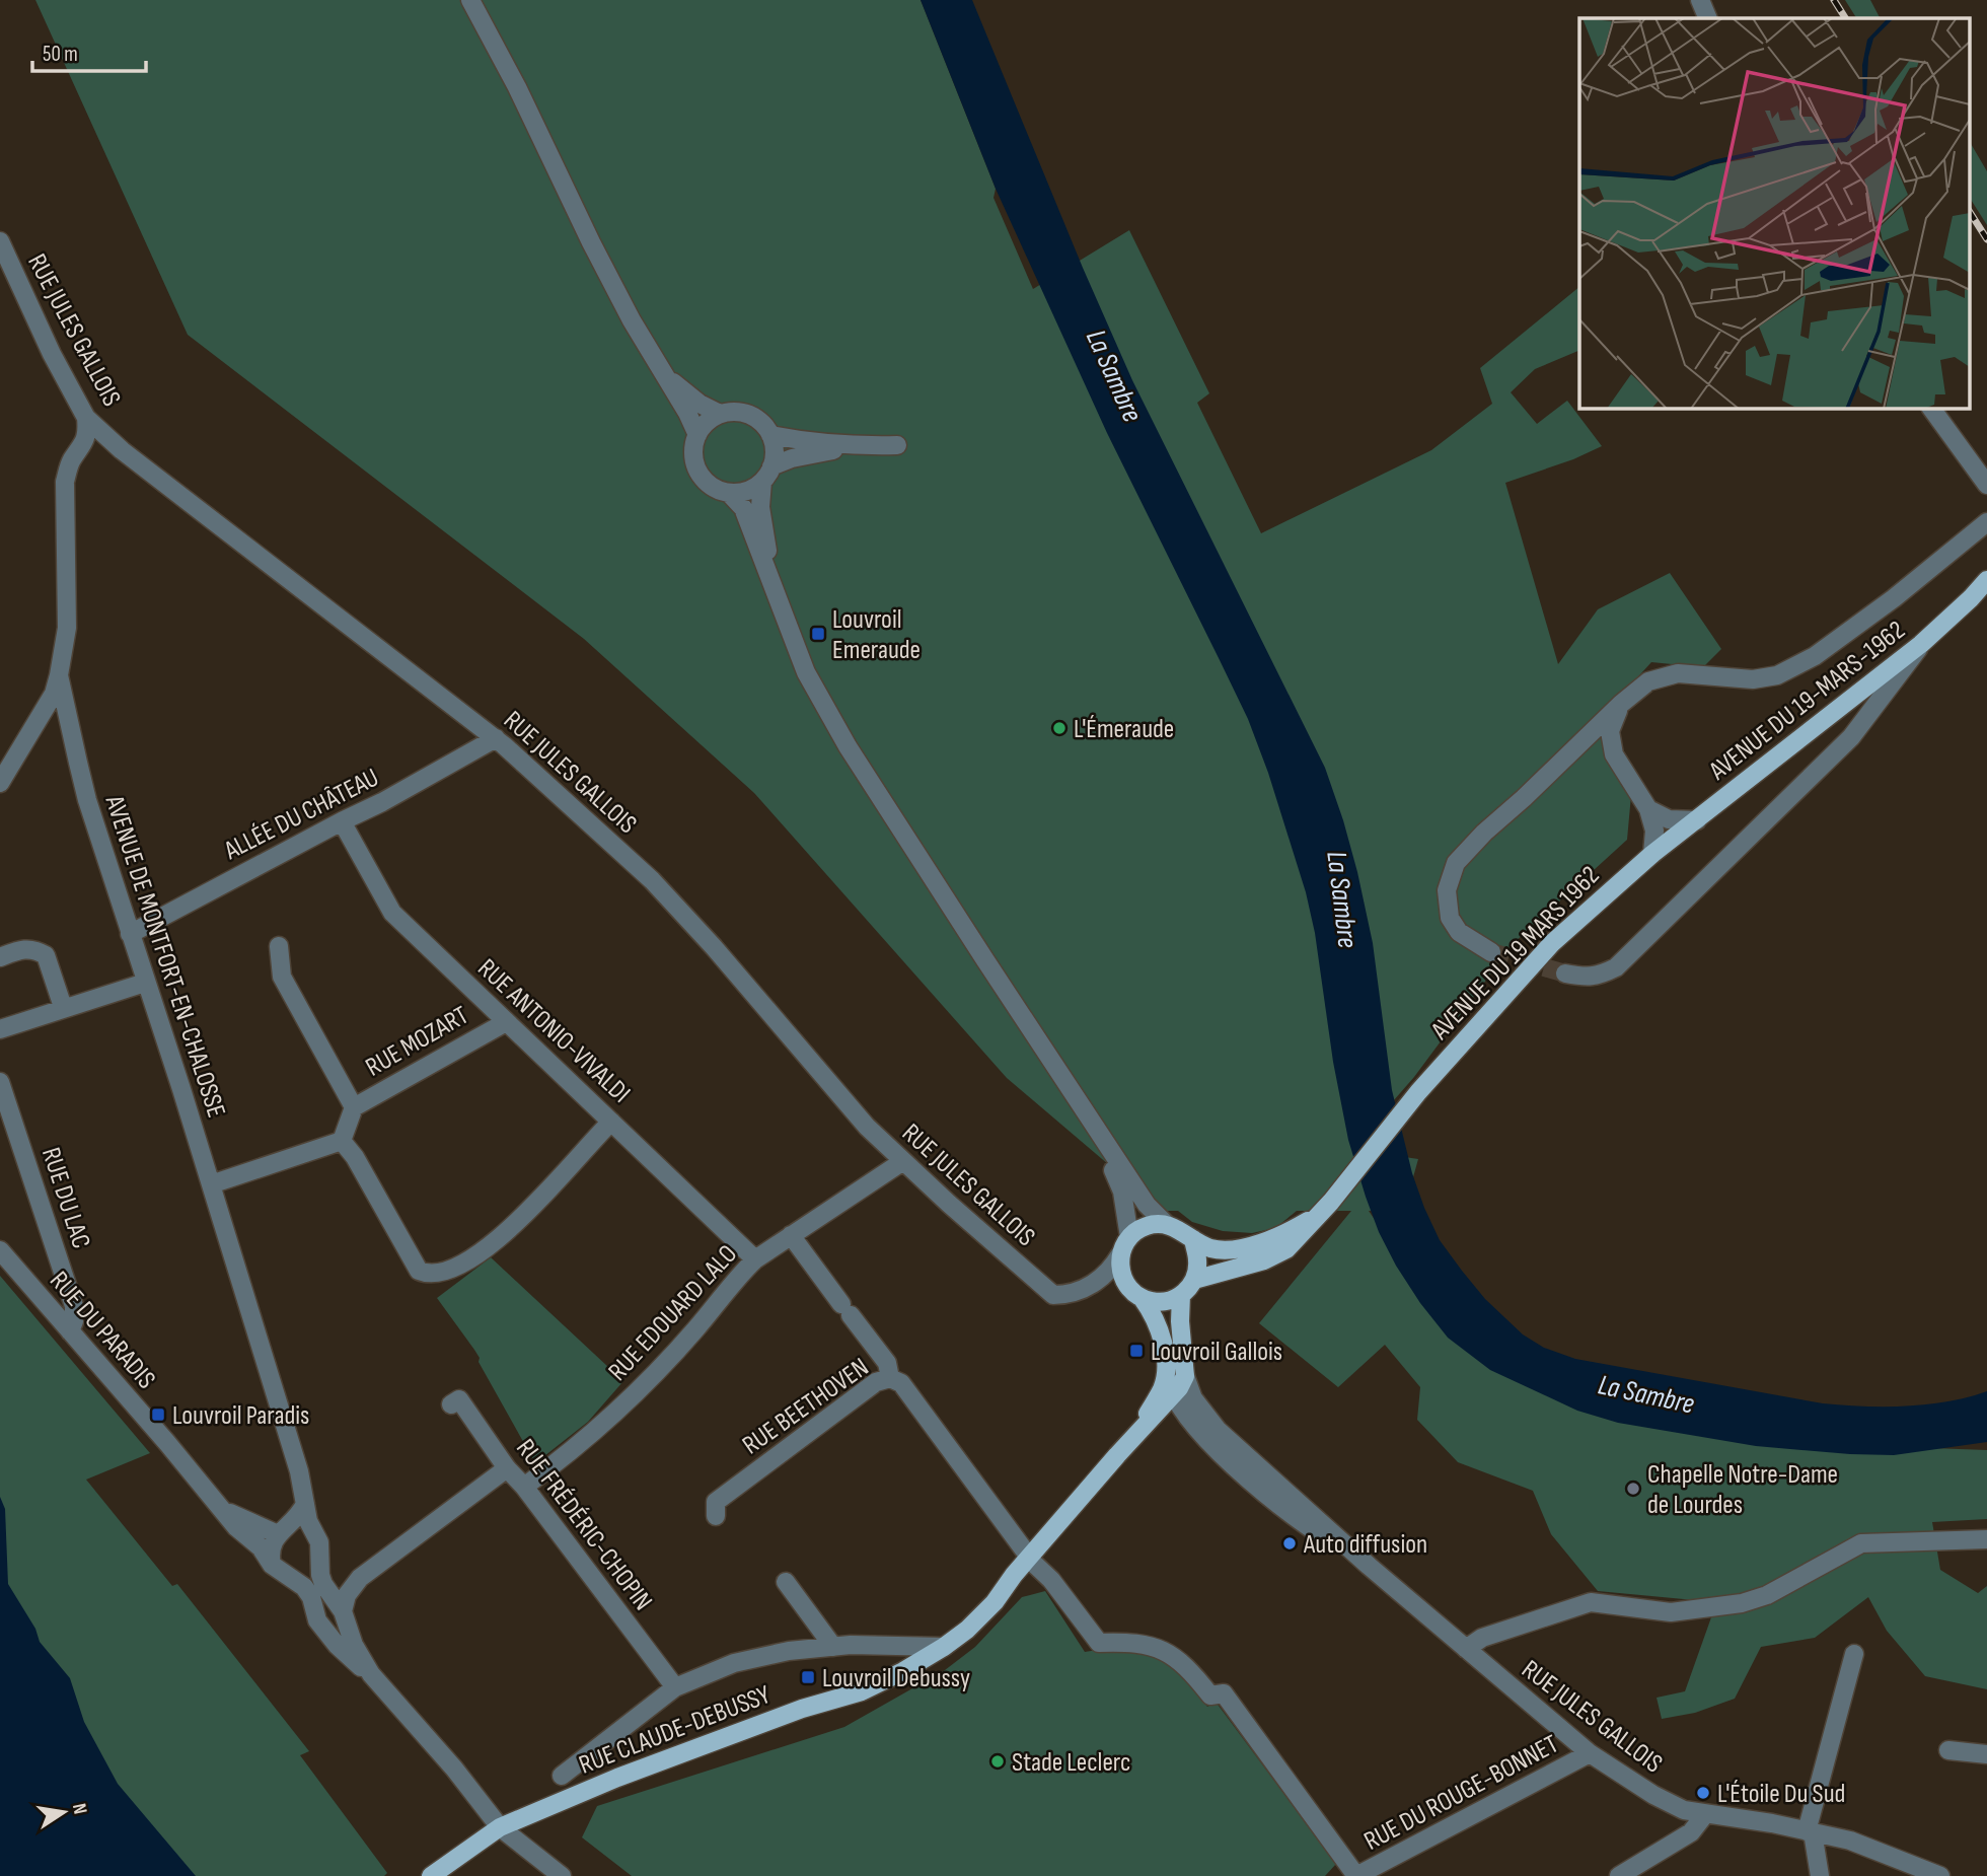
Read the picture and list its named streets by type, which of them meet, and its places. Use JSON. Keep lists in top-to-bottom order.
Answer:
{
  "streets": {
    "main road": [
      "RUE JULES GALLOIS",
      "AVENUE DU 19-MARS-1962",
      "AVENUE DU 19 MARS 1962",
      "RUE CLAUDE-DEBUSSY"
    ],
    "street": [
      "ALLÉE DU CHÂTEAU",
      "AVENUE DE MONTFORT-EN-CHALOSSE",
      "RUE ANTONIO-VIVALDI",
      "RUE MOZART",
      "RUE DU LAC",
      "RUE EDOUARD LALO",
      "RUE DU PARADIS",
      "RUE BEETHOVEN",
      "RUE FRÉDÉRIC-CHOPIN",
      "RUE DU ROUGE-BONNET"
    ]
  },
  "crossings": [
    ["RUE JULES GALLOIS", "ALLÉE DU CHÂTEAU"],
    ["RUE JULES GALLOIS", "AVENUE DE MONTFORT-EN-CHALOSSE"],
    ["RUE JULES GALLOIS", "RUE EDOUARD LALO"],
    ["RUE JULES GALLOIS", "RUE DU ROUGE-BONNET"],
    ["AVENUE DU 19-MARS-1962", "AVENUE DU 19 MARS 1962"],
    ["ALLÉE DU CHÂTEAU", "AVENUE DE MONTFORT-EN-CHALOSSE"],
    ["ALLÉE DU CHÂTEAU", "RUE ANTONIO-VIVALDI"],
    ["AVENUE DE MONTFORT-EN-CHALOSSE", "RUE DU PARADIS"],
    ["RUE ANTONIO-VIVALDI", "RUE MOZART"],
    ["RUE ANTONIO-VIVALDI", "RUE EDOUARD LALO"],
    ["RUE DU LAC", "RUE DU PARADIS"],
    ["RUE EDOUARD LALO", "RUE FRÉDÉRIC-CHOPIN"],
    ["RUE BEETHOVEN", "RUE CLAUDE-DEBUSSY"],
    ["RUE BEETHOVEN", "RUE DU ROUGE-BONNET"],
    ["RUE FRÉDÉRIC-CHOPIN", "RUE CLAUDE-DEBUSSY"],
    ["RUE CLAUDE-DEBUSSY", "RUE DU ROUGE-BONNET"]
  ],
  "water": ["La Sambre"],
  "places": {
    "transit": [
      "Louvroil Emeraude",
      "Louvroil Gallois",
      "Louvroil Paradis",
      "Louvroil Debussy"
    ],
    "other": [
      "L'Émeraude",
      "Chapelle Notre-Dame de Lourdes",
      "Auto diffusion",
      "Stade Leclerc",
      "L'Étoile Du Sud"
    ]
  },
  "scale_bar": "50 m",
  "north": "right"
}
